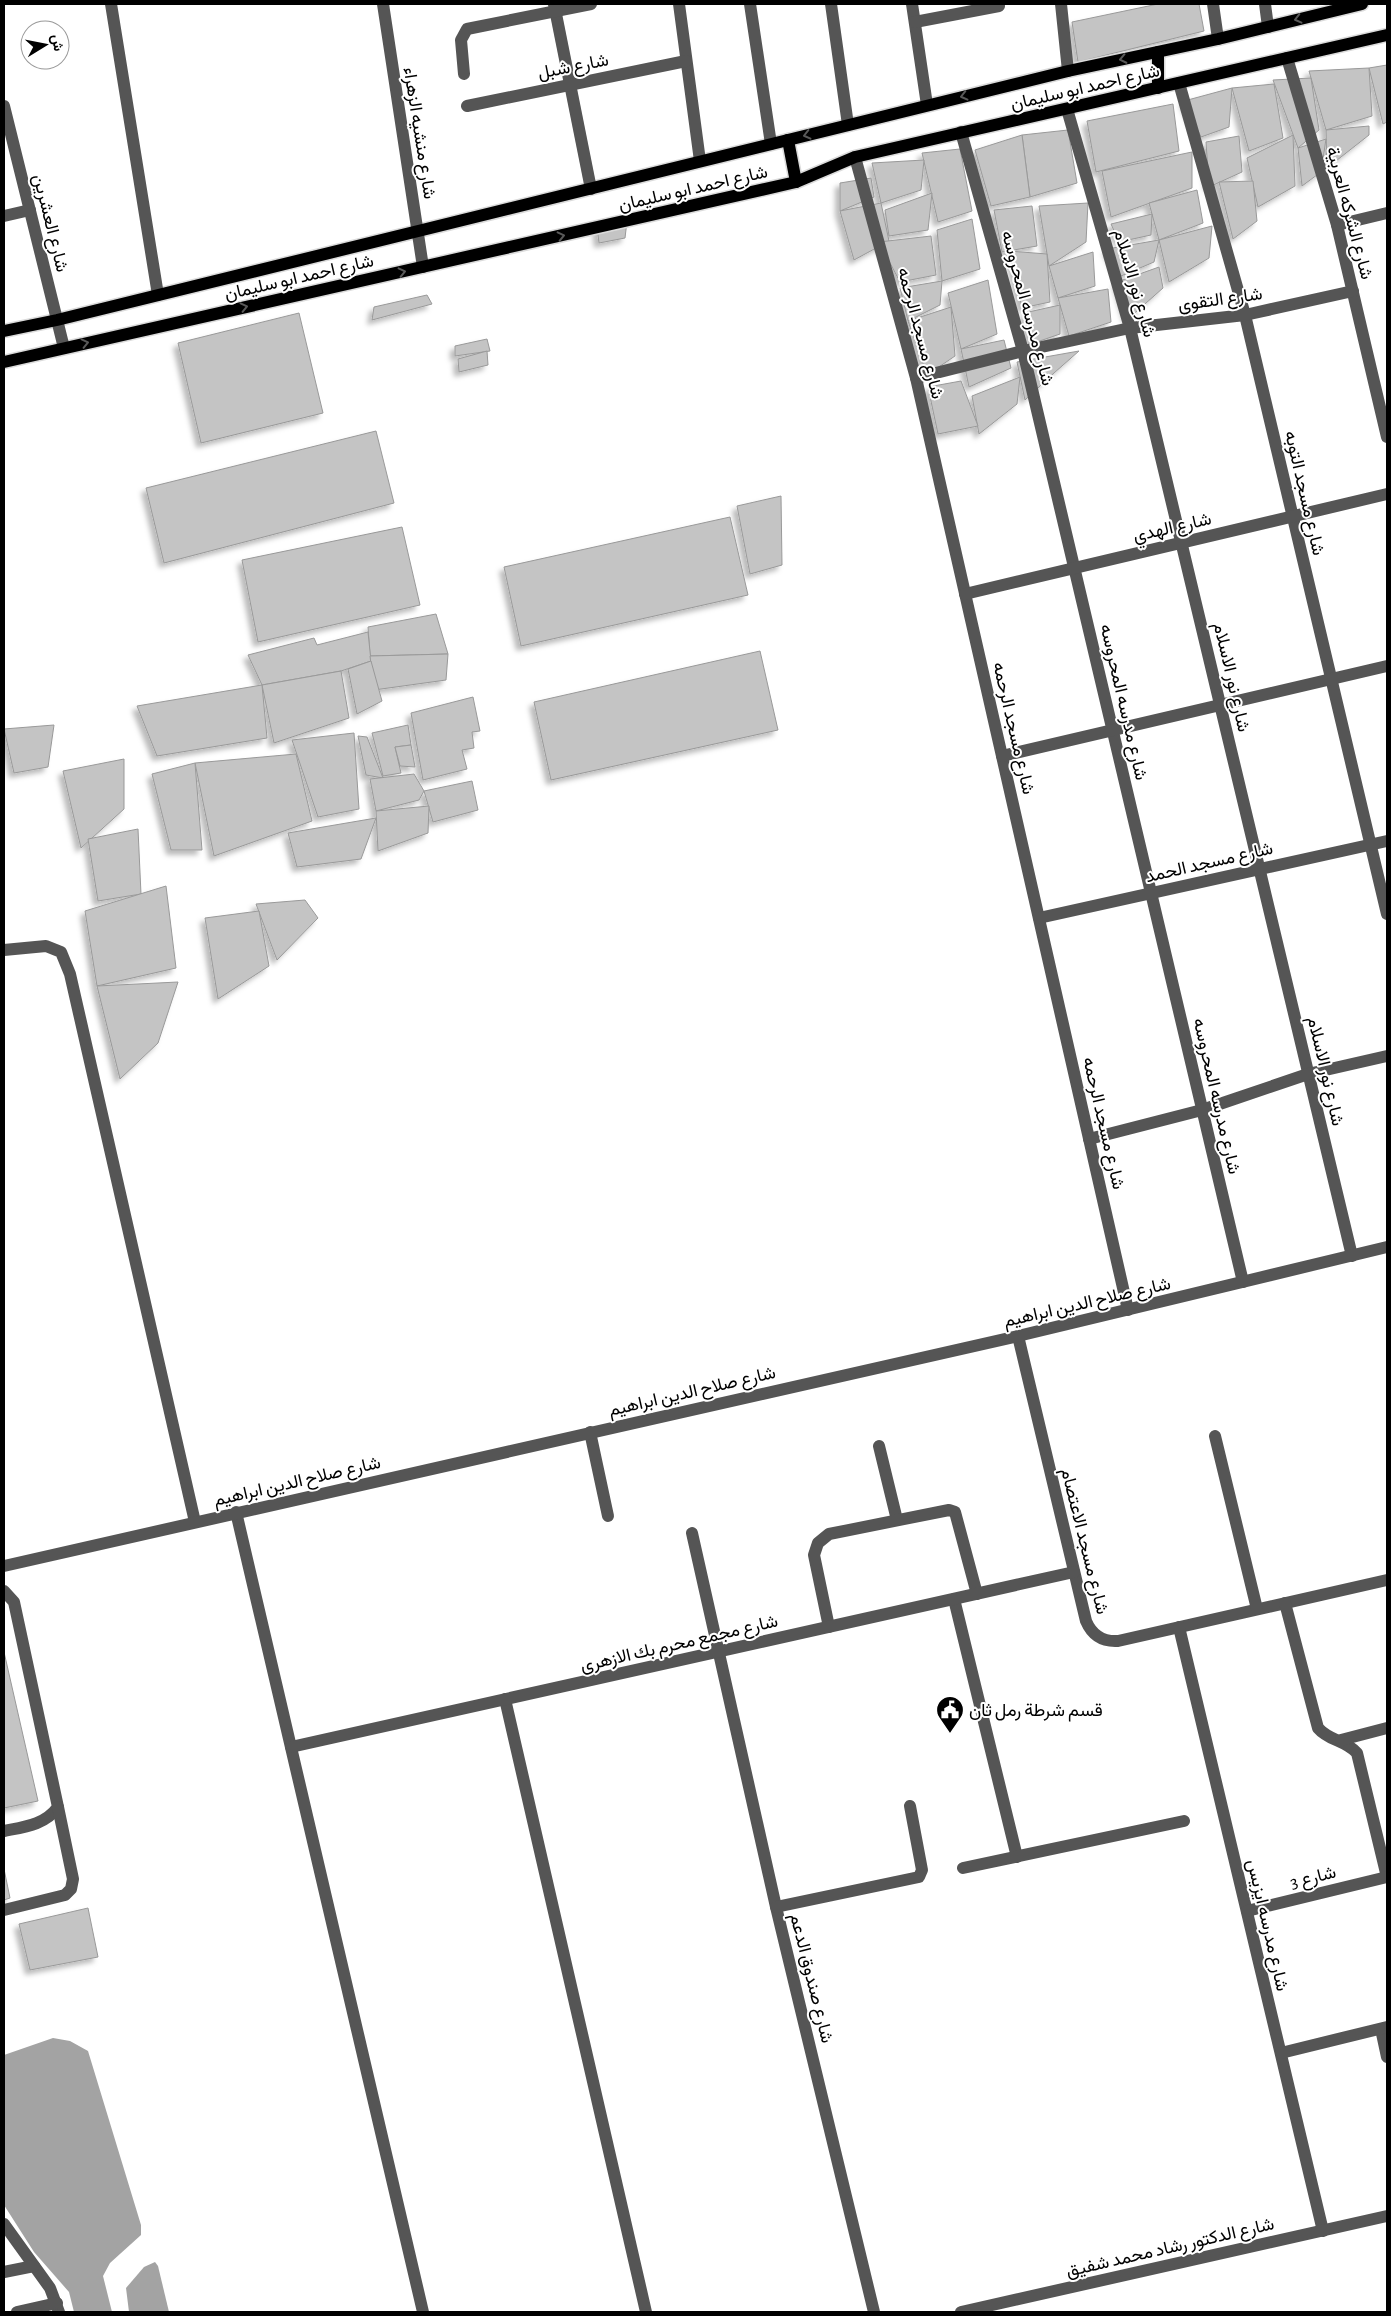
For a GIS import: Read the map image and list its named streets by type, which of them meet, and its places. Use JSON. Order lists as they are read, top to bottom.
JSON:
{
  "streets": {
    "main road": ["شارع احمد ابو سليمان"],
    "street": [
      "شارع شبل",
      "شارع منشيه الزهراء",
      "شارع الشركه العربية",
      "شارع العشرين",
      "شارع نور الاسلام",
      "شارع التقوى",
      "شارع مدرسه المحروسه",
      "شارع مسجد الرحمه",
      "شارع مسجد التوبه",
      "شارع الهدي",
      "شارع مسجد الحمد",
      "شارع صلاح الدين ابراهيم",
      "شارع مسجد الاعتصام",
      "شارع مجمع محرم بك الازهرى",
      "شارع 3",
      "شارع مدرسه ايزيس",
      "شارع صندوق الدعم",
      "شارع الدكتور رشاد محمد شفيق"
    ]
  },
  "crossings": [
    ["شارع احمد ابو سليمان", "شارع منشيه الزهراء"],
    ["شارع احمد ابو سليمان", "شارع الشركه العربية"],
    ["شارع احمد ابو سليمان", "شارع العشرين"],
    ["شارع احمد ابو سليمان", "شارع نور الاسلام"],
    ["شارع احمد ابو سليمان", "شارع مدرسه المحروسه"],
    ["شارع احمد ابو سليمان", "شارع مسجد الرحمه"],
    ["شارع احمد ابو سليمان", "شارع مسجد التوبه"],
    ["شارع الشركه العربية", "شارع التقوى"],
    ["شارع نور الاسلام", "شارع التقوى"],
    ["شارع نور الاسلام", "شارع الهدي"],
    ["شارع نور الاسلام", "شارع مسجد الحمد"],
    ["شارع نور الاسلام", "شارع صلاح الدين ابراهيم"],
    ["شارع التقوى", "شارع مدرسه المحروسه"],
    ["شارع التقوى", "شارع مسجد الرحمه"],
    ["شارع التقوى", "شارع مسجد التوبه"],
    ["شارع مدرسه المحروسه", "شارع الهدي"],
    ["شارع مدرسه المحروسه", "شارع مسجد الحمد"],
    ["شارع مدرسه المحروسه", "شارع صلاح الدين ابراهيم"],
    ["شارع مسجد الرحمه", "شارع الهدي"],
    ["شارع مسجد الرحمه", "شارع مسجد الحمد"],
    ["شارع مسجد الرحمه", "شارع صلاح الدين ابراهيم"],
    ["شارع مسجد التوبه", "شارع الهدي"],
    ["شارع مسجد التوبه", "شارع مسجد الحمد"],
    ["شارع صلاح الدين ابراهيم", "شارع مسجد الاعتصام"],
    ["شارع مسجد الاعتصام", "شارع مجمع محرم بك الازهرى"],
    ["شارع مسجد الاعتصام", "شارع مدرسه ايزيس"],
    ["شارع مجمع محرم بك الازهرى", "شارع صندوق الدعم"],
    ["شارع 3", "شارع مدرسه ايزيس"],
    ["شارع مدرسه ايزيس", "شارع الدكتور رشاد محمد شفيق"]
  ],
  "places": {
    "public building": ["قسم شرطة رمل ثان"]
  },
  "north": "right"
}
